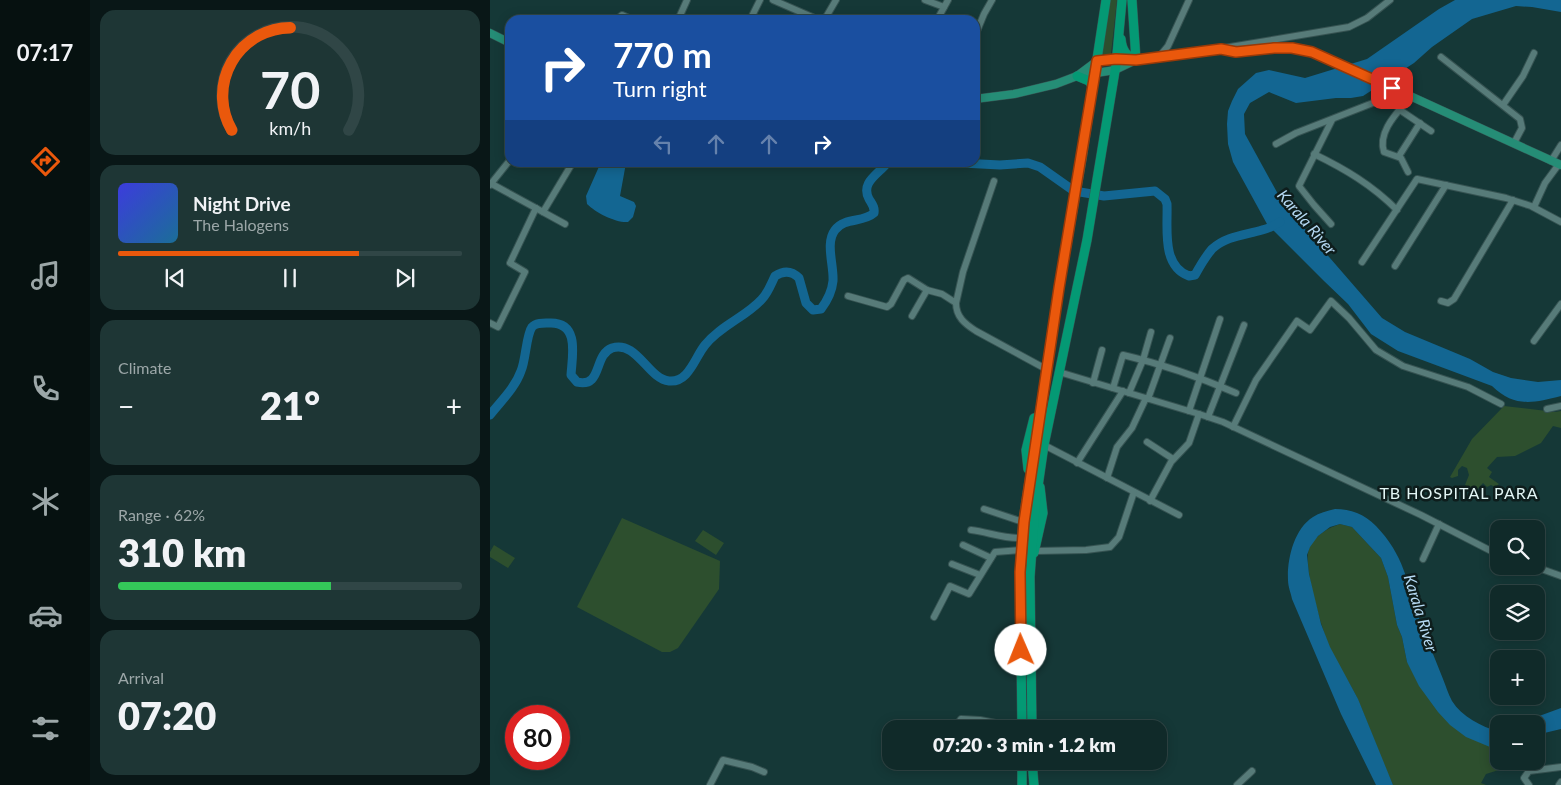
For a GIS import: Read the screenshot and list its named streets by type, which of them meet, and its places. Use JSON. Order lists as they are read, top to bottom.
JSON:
{
  "districts": ["TB HOSPITAL PARA"],
  "water": ["Karala River"],
  "page": {
    "tabs": "07:17",
    "turn": ["770 m", "Turn right"],
    "song": ["Night Drive", "The Halogens"],
    "tile": [
      "Climate",
      ["Range · 62%", "310 km"],
      ["Arrival", "07:20"]
    ],
    "heat": ["−", "21°", "+"],
    "map_buttons": ["+", "−"],
    "limit": "80",
    "trip": "07:20 · 3 min · 1.2 km",
    "gauge": ["70", "km/h"]
  }
}
